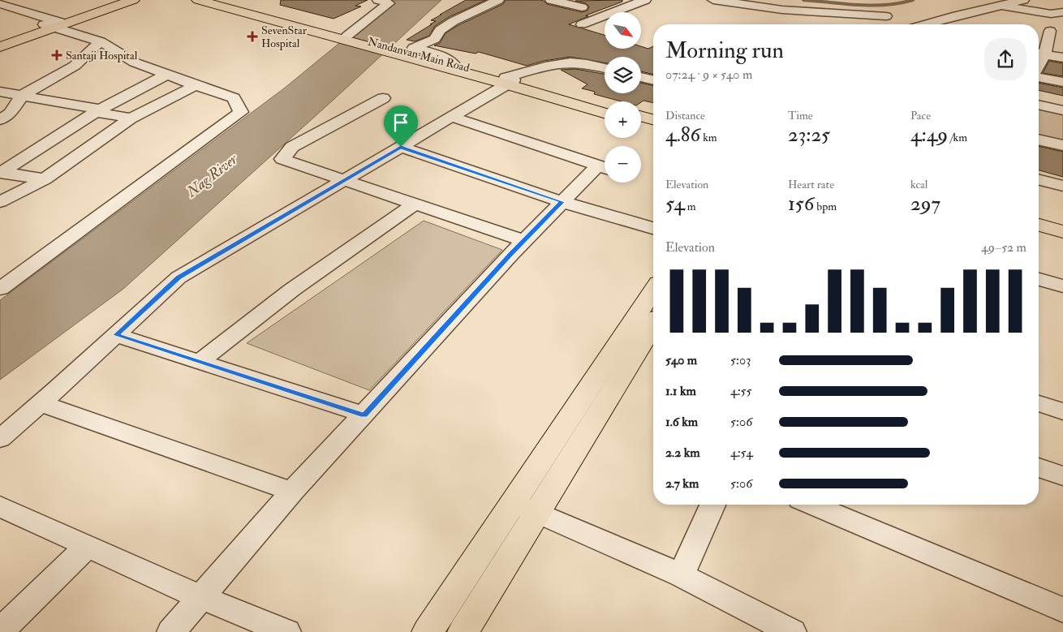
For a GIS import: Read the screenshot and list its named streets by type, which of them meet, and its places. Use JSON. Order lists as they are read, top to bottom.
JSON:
{
  "streets": {
    "main road": ["Nandanvan Main Road"]
  },
  "water": ["Nag River"],
  "places": {
    "health": ["SevenStar Hospital", "Santaji Hospital"]
  },
  "north": "bottom right",
  "page": {
    "map_buttons": ["+", "−"],
    "heading": ["Morning run", "07:24 · 9 × 540 m"],
    "stats": [
      ["Distance", "4.86 km"],
      ["Time", "23:25"],
      ["Pace", "4:49 /km"],
      ["Elevation", "54 m"],
      ["Heart rate", "156 bpm"],
      ["kcal", "297"]
    ],
    "chart": ["Elevation", "49–52 m"],
    "list": [
      {
        "name": "540 m",
        "note": "5:03"
      },
      {
        "name": "1.1 km",
        "note": "4:55"
      },
      {
        "name": "1.6 km",
        "note": "5:06"
      },
      {
        "name": "2.2 km",
        "note": "4:54"
      },
      {
        "name": "2.7 km",
        "note": "5:06"
      }
    ]
  }
}
